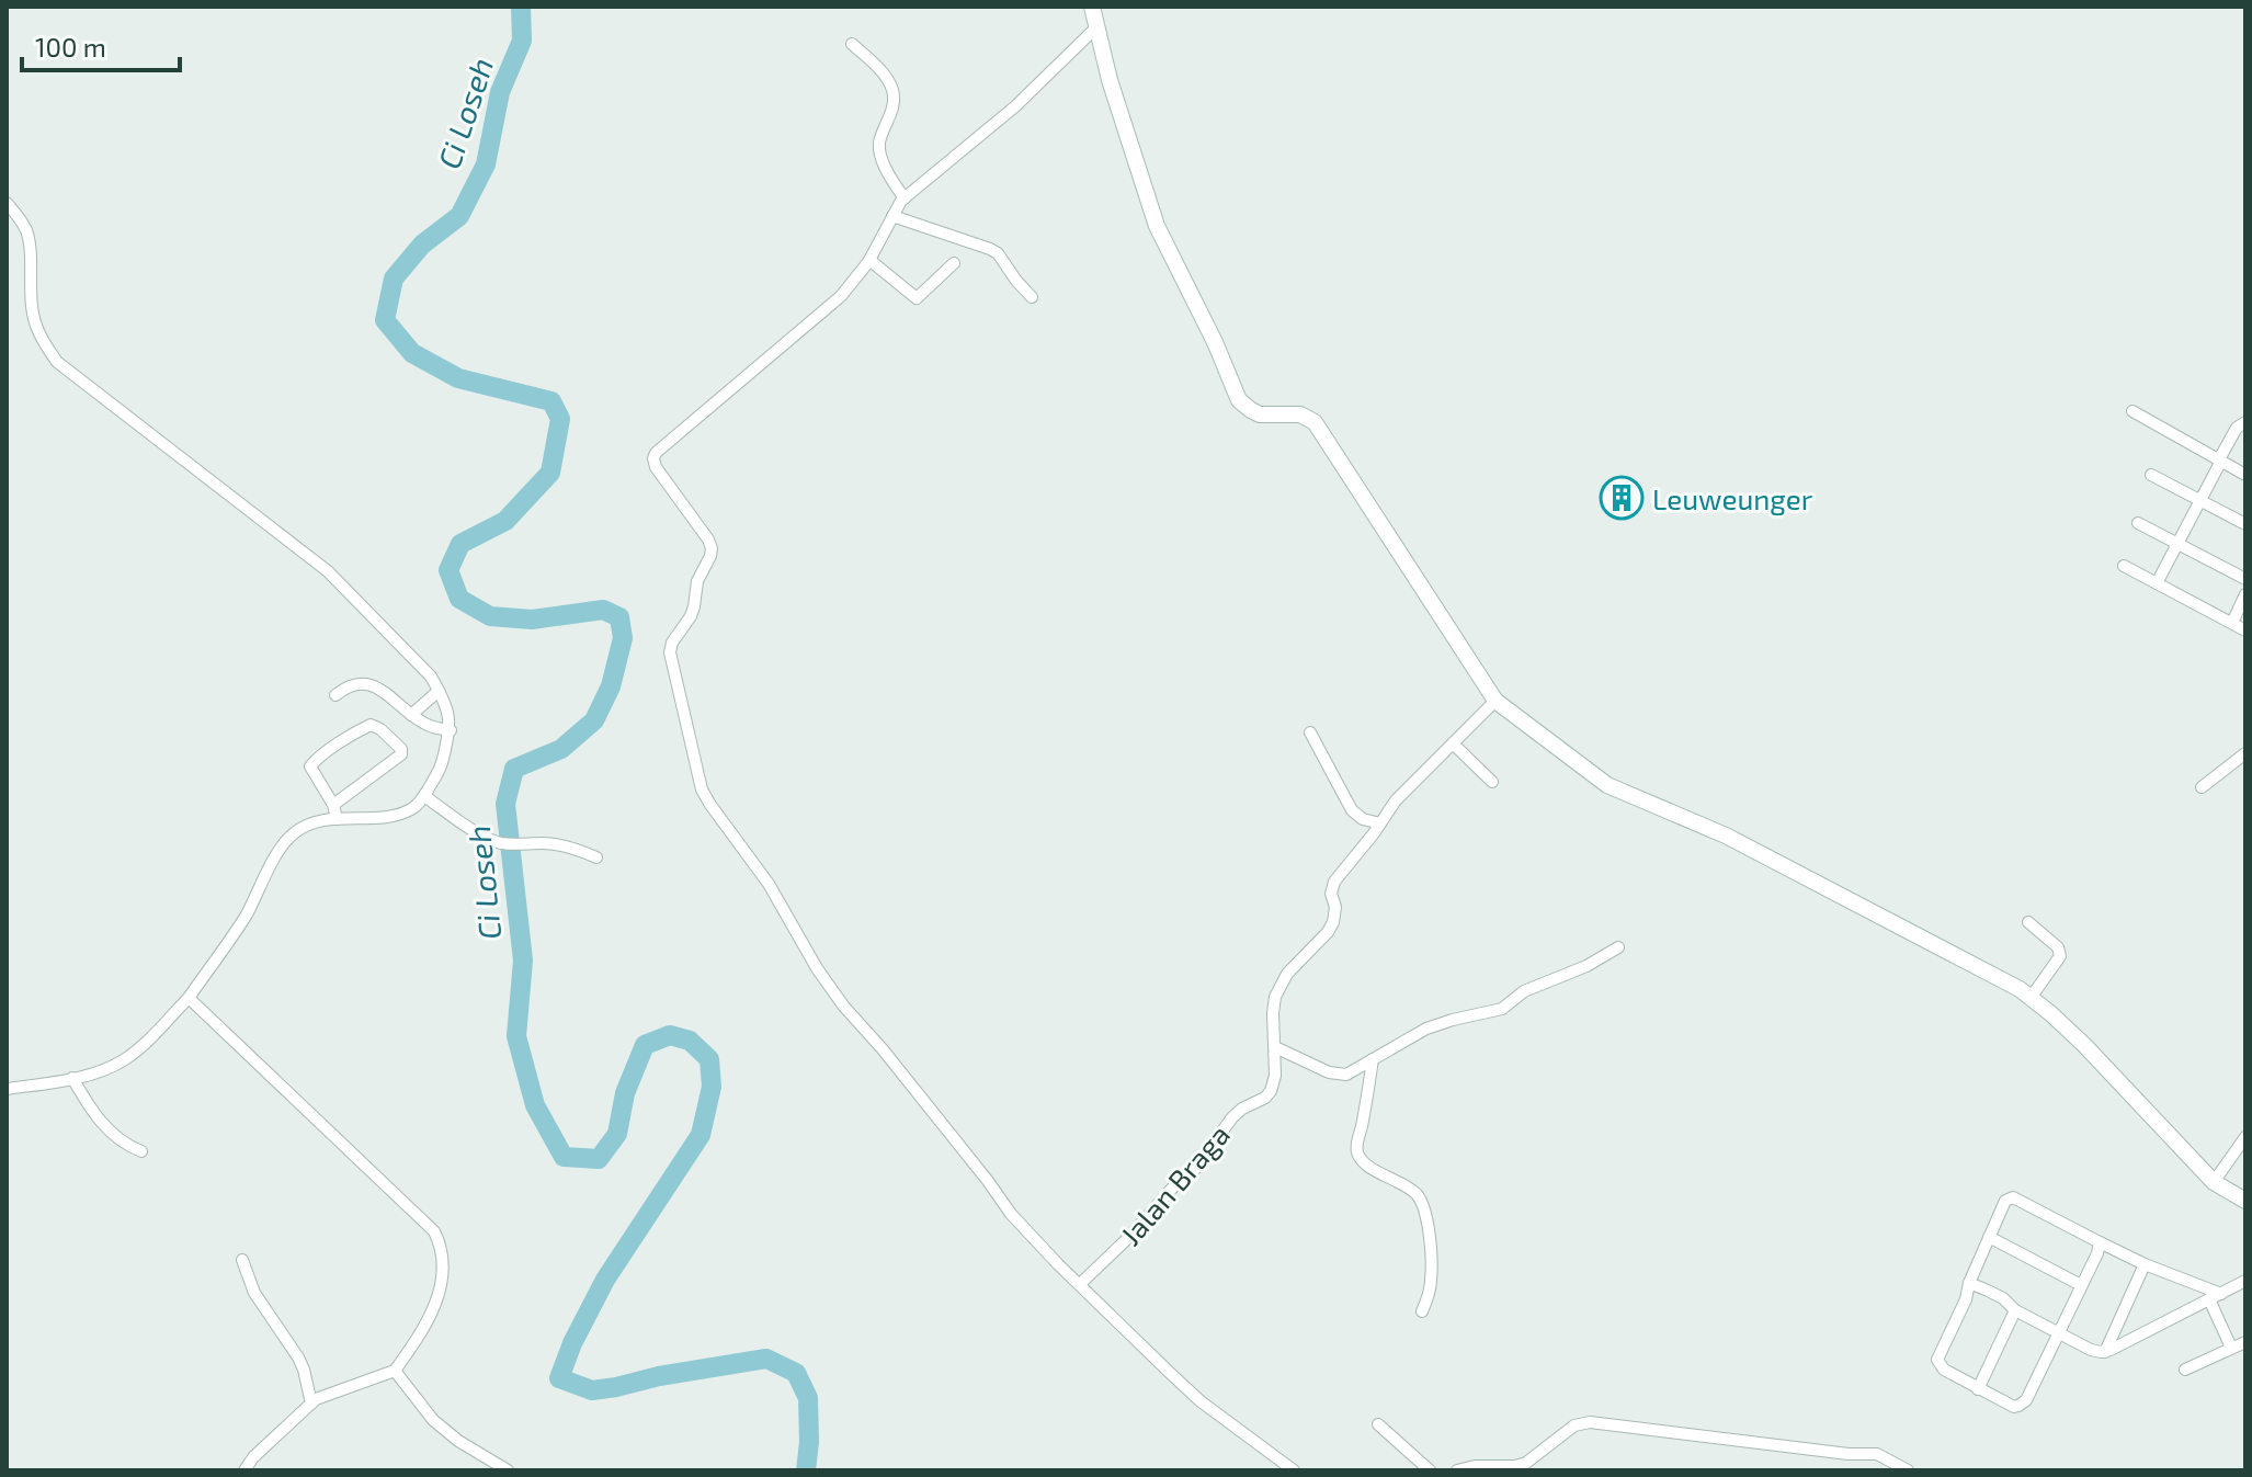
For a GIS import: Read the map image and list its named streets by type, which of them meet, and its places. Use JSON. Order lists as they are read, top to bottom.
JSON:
{
  "streets": {
    "street": ["Jalan Braga"]
  },
  "water": ["Ci Loseh"],
  "places": {
    "building": ["Leuweunger"]
  },
  "scale_bar": "100 m"
}
